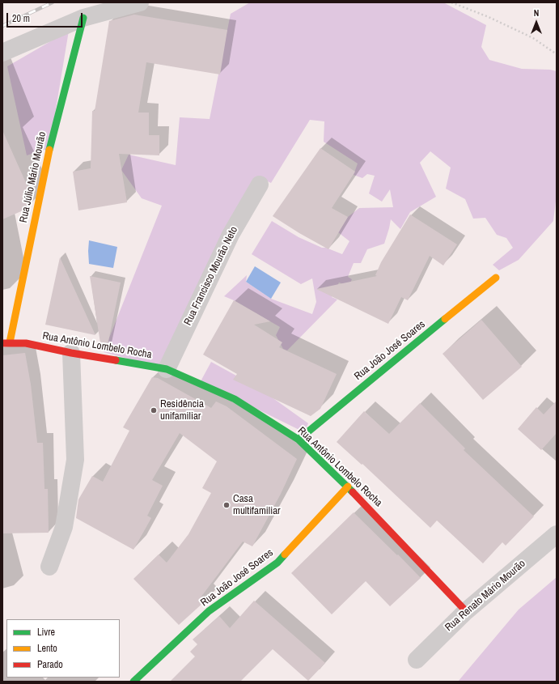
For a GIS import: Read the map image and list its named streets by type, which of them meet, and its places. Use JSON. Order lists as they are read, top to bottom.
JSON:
{
  "streets": {
    "street": [
      "Rua Júlio Mário Mourão",
      "Rua Francisco Mourão Neto",
      "Rua Antônio Lombelo Rocha",
      "Rua João José Soares",
      "Rua Renato Mário Mourão"
    ]
  },
  "crossings": [
    ["Rua Júlio Mário Mourão", "Rua Antônio Lombelo Rocha"],
    ["Rua Francisco Mourão Neto", "Rua Antônio Lombelo Rocha"],
    ["Rua Antônio Lombelo Rocha", "Rua João José Soares"],
    ["Rua Antônio Lombelo Rocha", "Rua Renato Mário Mourão"]
  ],
  "places": ["Residência unifamiliar", "Casa multifamiliar"],
  "legend": ["Livre", "Lento", "Parado"],
  "scale_bar": "20 m",
  "north": "top"
}
